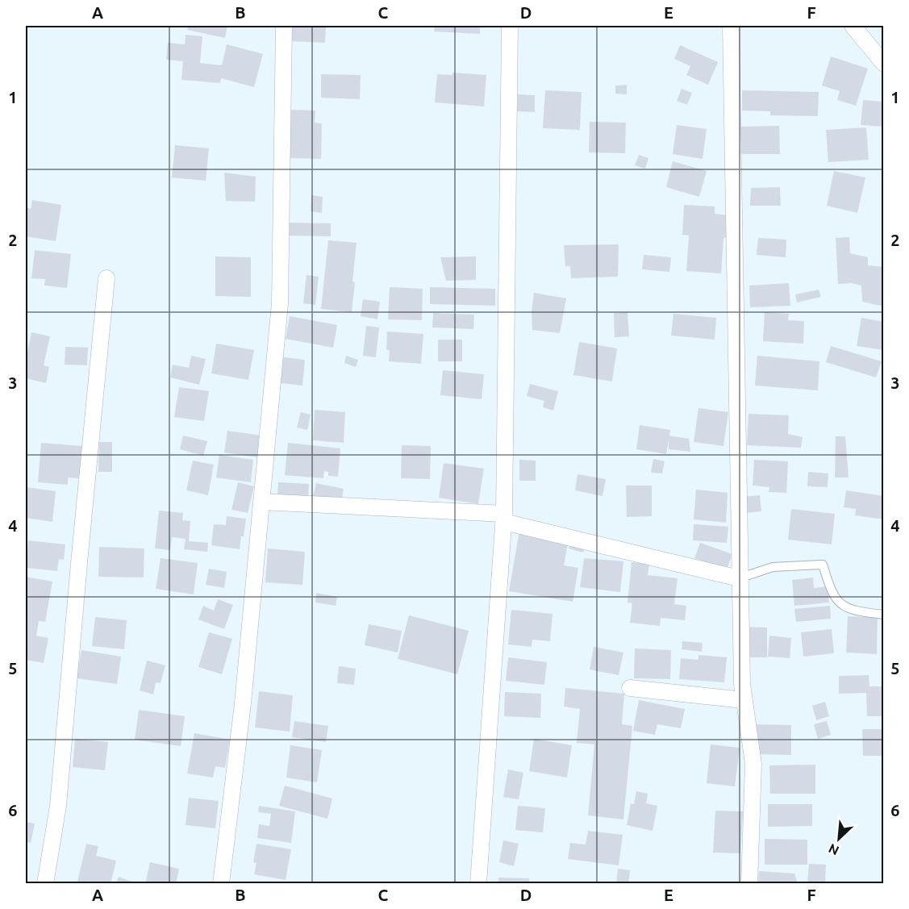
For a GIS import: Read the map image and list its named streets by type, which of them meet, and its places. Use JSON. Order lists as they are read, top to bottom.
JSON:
{
  "north": "bottom left",
  "grid": {
    "columns": [
      "A",
      "B",
      "C",
      "D",
      "E",
      "F"
    ],
    "rows": [
      "1",
      "2",
      "3",
      "4",
      "5",
      "6"
    ]
  }
}
